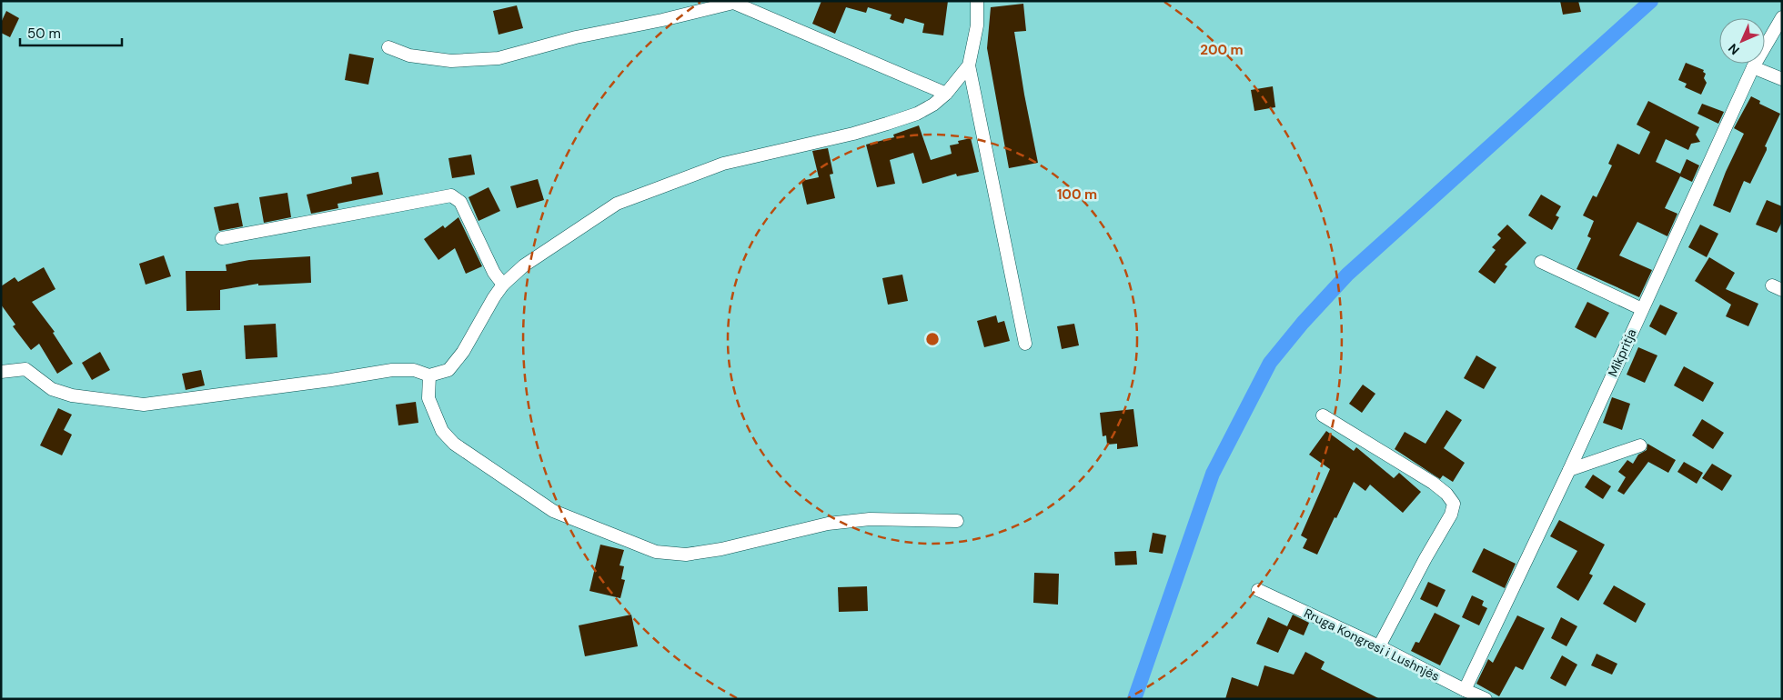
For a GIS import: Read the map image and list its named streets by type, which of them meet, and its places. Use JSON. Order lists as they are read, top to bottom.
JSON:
{
  "streets": {
    "street": ["Mikpritja", "Rruga Kongresi i Lushnjës"]
  },
  "crossings": [
    ["Mikpritja", "Rruga Kongresi i Lushnjës"]
  ],
  "scale_bar": "50 m",
  "north": "bottom left",
  "rings": ["200 m", "100 m"]
}
